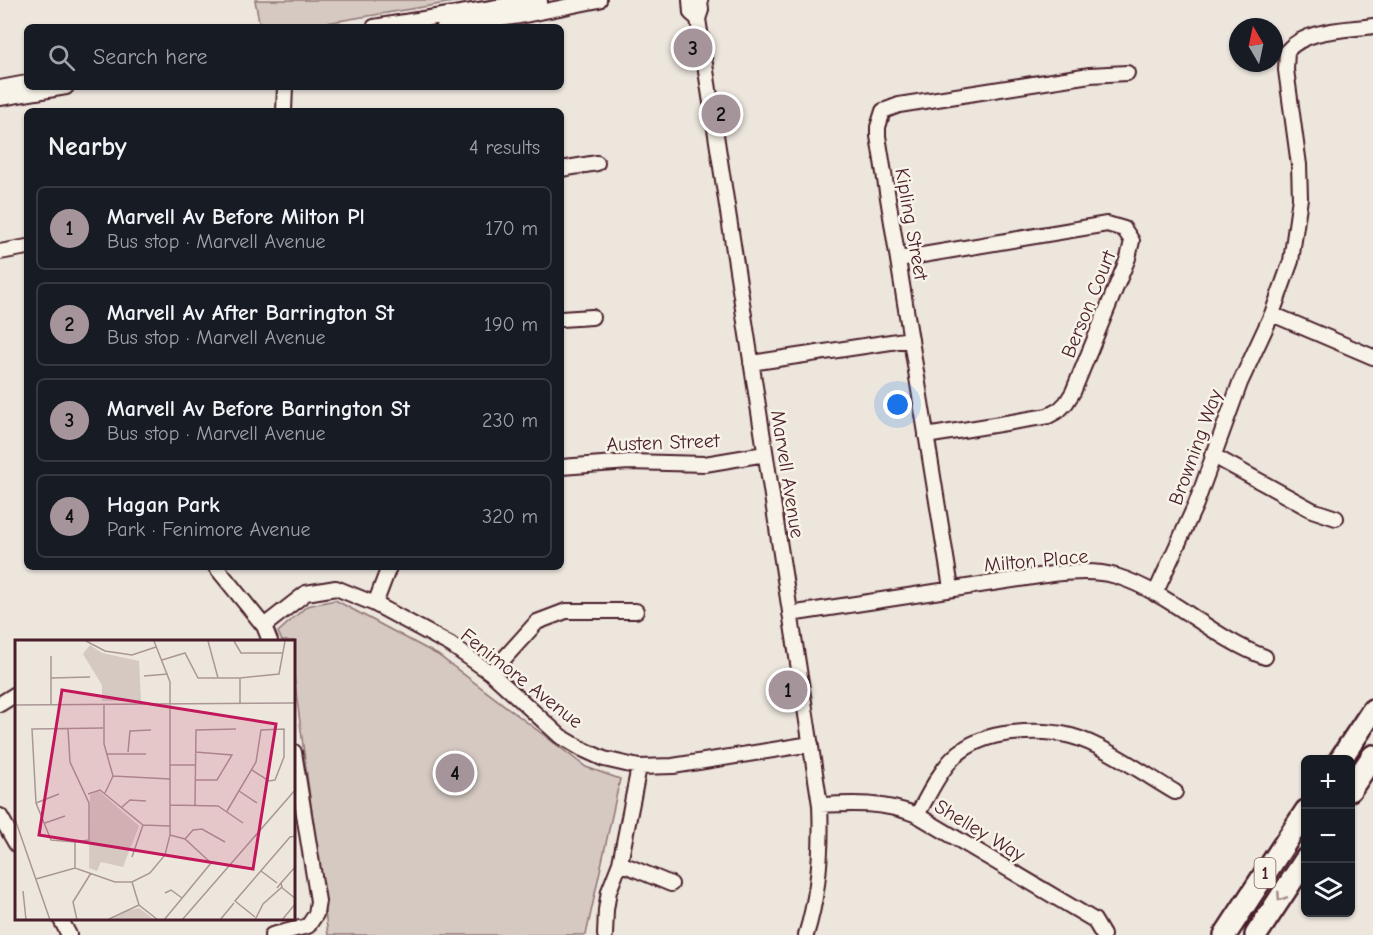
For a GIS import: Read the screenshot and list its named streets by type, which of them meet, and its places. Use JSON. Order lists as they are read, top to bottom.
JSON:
{
  "streets": {
    "highway": ["1"],
    "street": [
      "Kipling Street",
      "Berson Court",
      "Austen Street",
      "Browning Way",
      "Marvell Avenue",
      "Milton Place",
      "Fenimore Avenue",
      "Shelley Way"
    ]
  },
  "crossings": [
    ["Kipling Street", "Berson Court"],
    ["Kipling Street", "Milton Place"],
    ["Austen Street", "Marvell Avenue"],
    ["Browning Way", "Milton Place"],
    ["Marvell Avenue", "Milton Place"],
    ["Marvell Avenue", "Fenimore Avenue"],
    ["Marvell Avenue", "Shelley Way"]
  ],
  "north": "top",
  "page": {
    "search": "Search here",
    "pins": [
      "3",
      "2",
      "1",
      "4"
    ],
    "heading": ["Nearby", "4 results"],
    "list": [
      {
        "mark": "1",
        "name": "Marvell Av Before Milton Pl",
        "note": "Bus stop · Marvell Avenue",
        "value": "170 m"
      },
      {
        "mark": "2",
        "name": "Marvell Av After Barrington St",
        "note": "Bus stop · Marvell Avenue",
        "value": "190 m"
      },
      {
        "mark": "3",
        "name": "Marvell Av Before Barrington St",
        "note": "Bus stop · Marvell Avenue",
        "value": "230 m"
      },
      {
        "mark": "4",
        "name": "Hagan Park",
        "note": "Park · Fenimore Avenue",
        "value": "320 m"
      }
    ],
    "map_buttons": ["+", "−"]
  }
}
